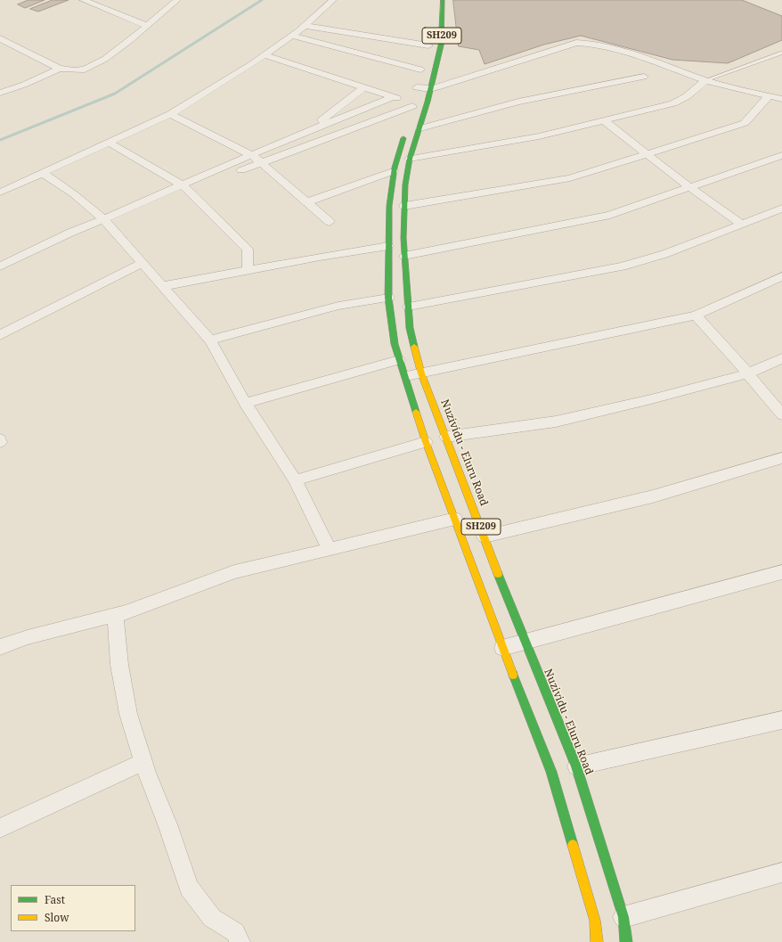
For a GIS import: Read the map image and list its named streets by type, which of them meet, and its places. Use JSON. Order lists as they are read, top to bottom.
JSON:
{
  "streets": {
    "main road": ["SH209", "Nuzividu - Eluru Road"]
  },
  "crossings": [
    ["SH209", "Nuzividu - Eluru Road"]
  ],
  "legend": ["Fast", "Slow"]
}
